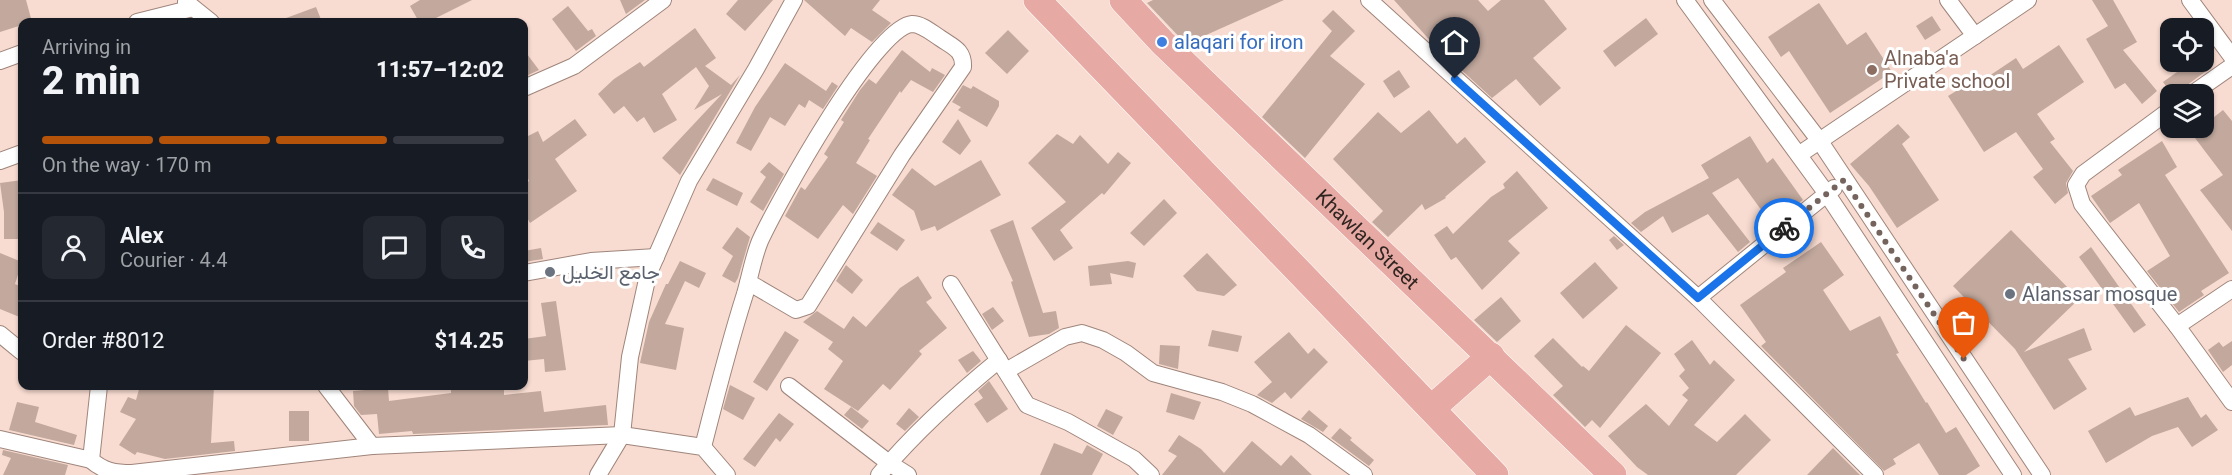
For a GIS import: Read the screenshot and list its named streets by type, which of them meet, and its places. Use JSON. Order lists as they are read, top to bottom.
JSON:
{
  "streets": {
    "main road": ["Khawlan Street"]
  },
  "places": [
    "alaqari for iron",
    "Alnaba'a Private school",
    "جامع الخليل",
    "Alanssar mosque"
  ],
  "page": {
    "heading": ["2 min", "Arriving in", "11:57–12:02"],
    "panel": [
      "Alex",
      "Courier · 4.4",
      "Order #8012",
      "$14.25"
    ],
    "bar": "On the way · 170 m"
  }
}
